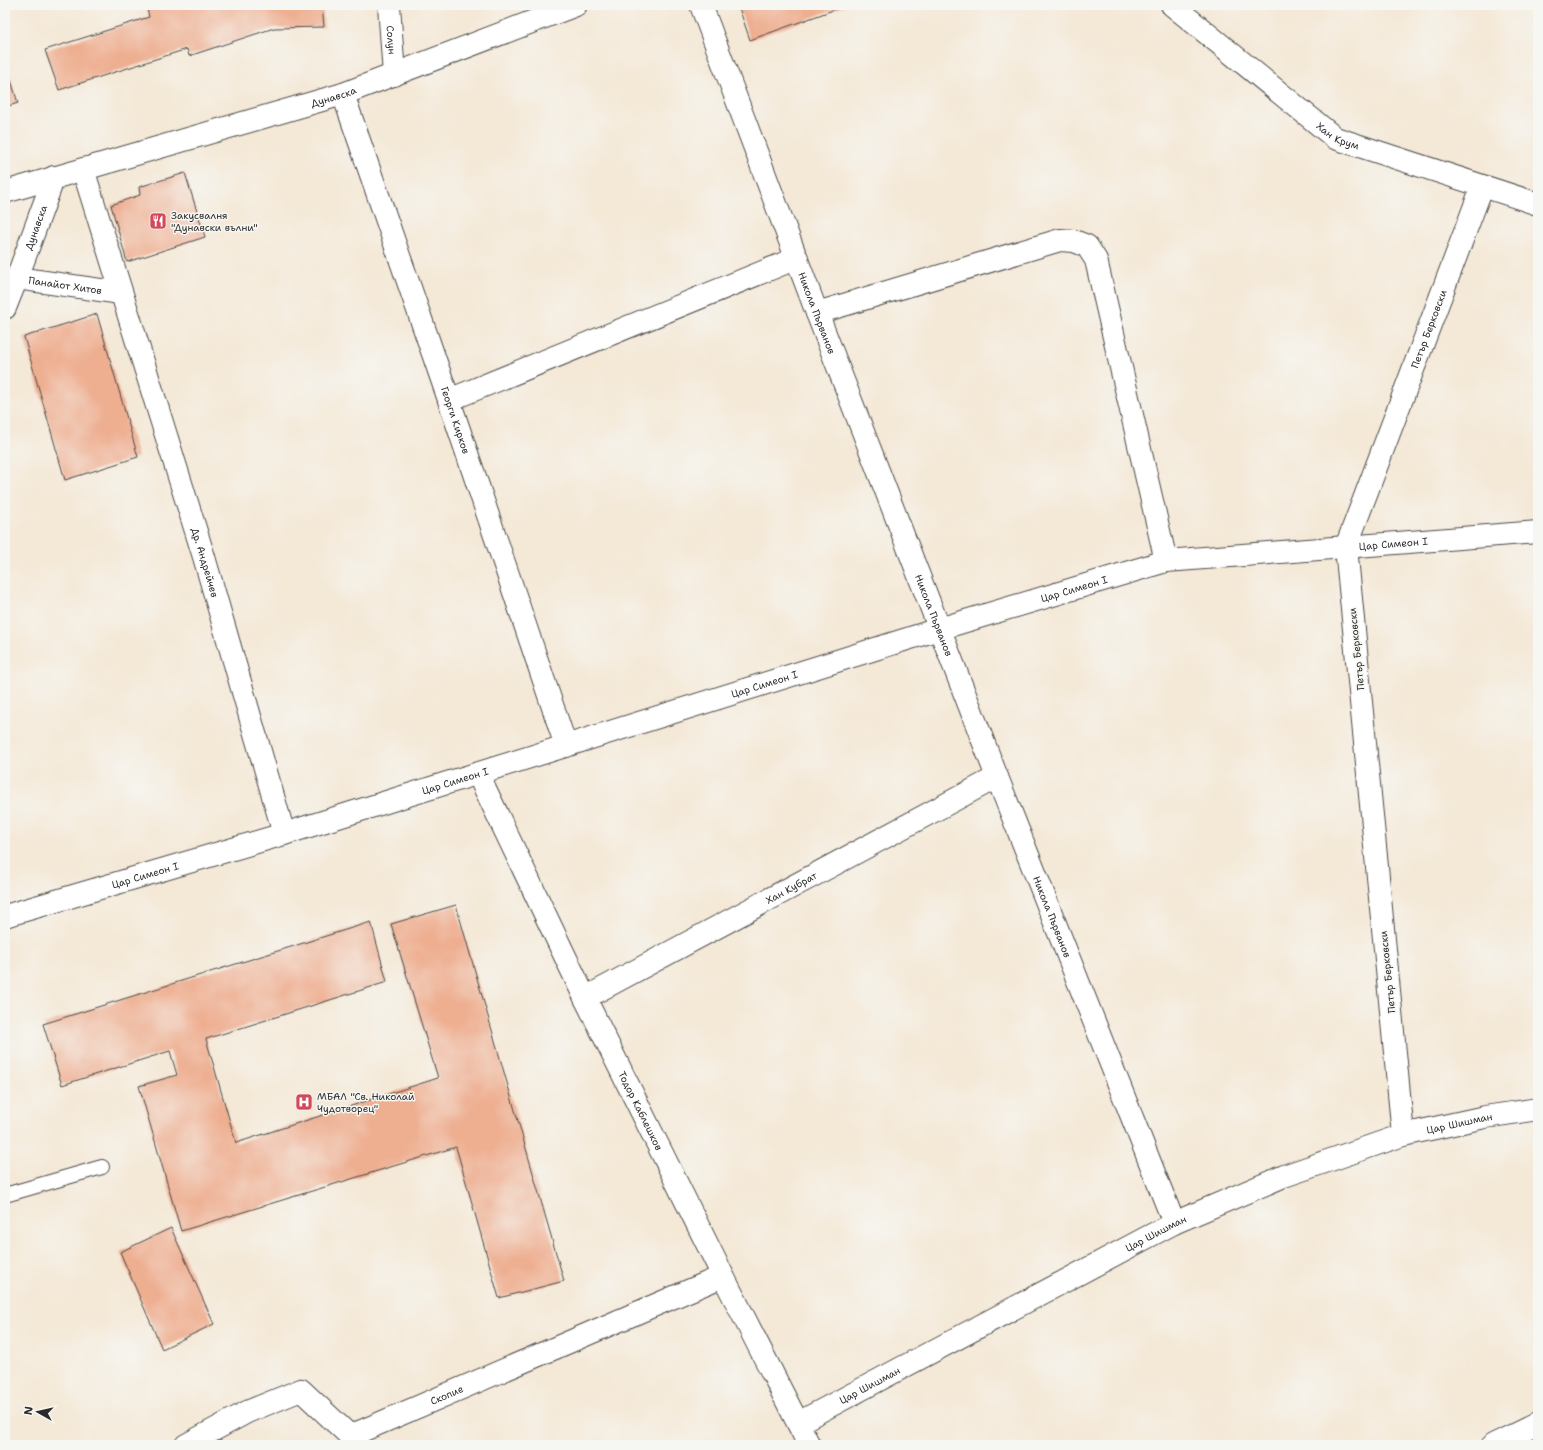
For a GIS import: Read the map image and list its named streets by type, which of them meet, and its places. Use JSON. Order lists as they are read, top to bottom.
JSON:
{
  "streets": {
    "street": [
      "Солун",
      "Дунавска",
      "Хан Крум",
      "Панайот Хитов",
      "Никола Първанов",
      "Петър Берковски",
      "Георги Кирков",
      "Цар Симеон I",
      "Др. Андрейчев",
      "Хан Кубрат",
      "Тодор Каблешков",
      "Цар Шишман",
      "Скопие"
    ]
  },
  "crossings": [
    ["Солун", "Дунавска"],
    ["Дунавска", "Панайот Хитов"],
    ["Дунавска", "Георги Кирков"],
    ["Хан Крум", "Петър Берковски"],
    ["Панайот Хитов", "Др. Андрейчев"],
    ["Никола Първанов", "Цар Симеон I"],
    ["Никола Първанов", "Хан Кубрат"],
    ["Никола Първанов", "Цар Шишман"],
    ["Петър Берковски", "Цар Симеон I"],
    ["Петър Берковски", "Цар Шишман"],
    ["Георги Кирков", "Цар Симеон I"],
    ["Цар Симеон I", "Др. Андрейчев"],
    ["Цар Симеон I", "Тодор Каблешков"],
    ["Хан Кубрат", "Тодор Каблешков"],
    ["Тодор Каблешков", "Цар Шишман"],
    ["Тодор Каблешков", "Скопие"]
  ],
  "places": {
    "restaurant": ["Закусвалня \"Дунавски вълни\""],
    "hospital": ["МБАЛ \"Св. Николай Чудотворец\""]
  },
  "north": "left"
}
